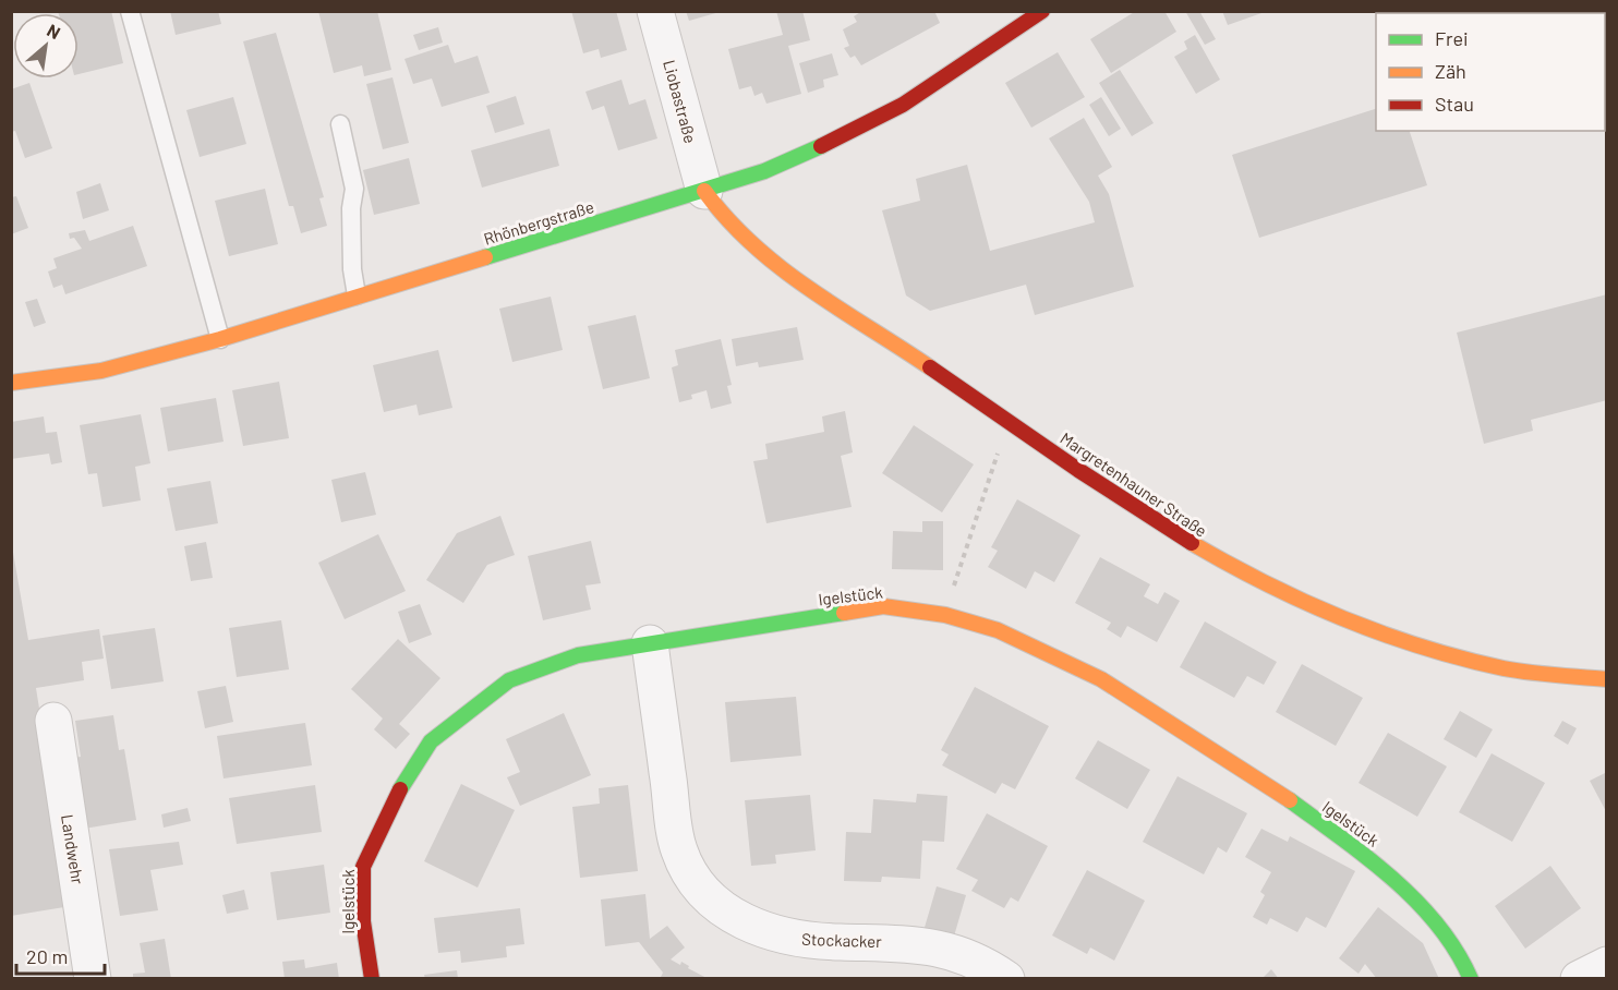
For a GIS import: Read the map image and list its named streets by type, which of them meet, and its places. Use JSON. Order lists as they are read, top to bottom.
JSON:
{
  "streets": {
    "street": [
      "Liobastraße",
      "Rhönbergstraße",
      "Margretenhauner Straße",
      "Igelstück",
      "Landwehr",
      "Stockacker"
    ]
  },
  "crossings": [
    ["Liobastraße", "Rhönbergstraße"],
    ["Liobastraße", "Margretenhauner Straße"],
    ["Rhönbergstraße", "Margretenhauner Straße"],
    ["Igelstück", "Stockacker"]
  ],
  "legend": ["Frei", "Zäh", "Stau"],
  "scale_bar": "20 m",
  "north": "top right"
}
